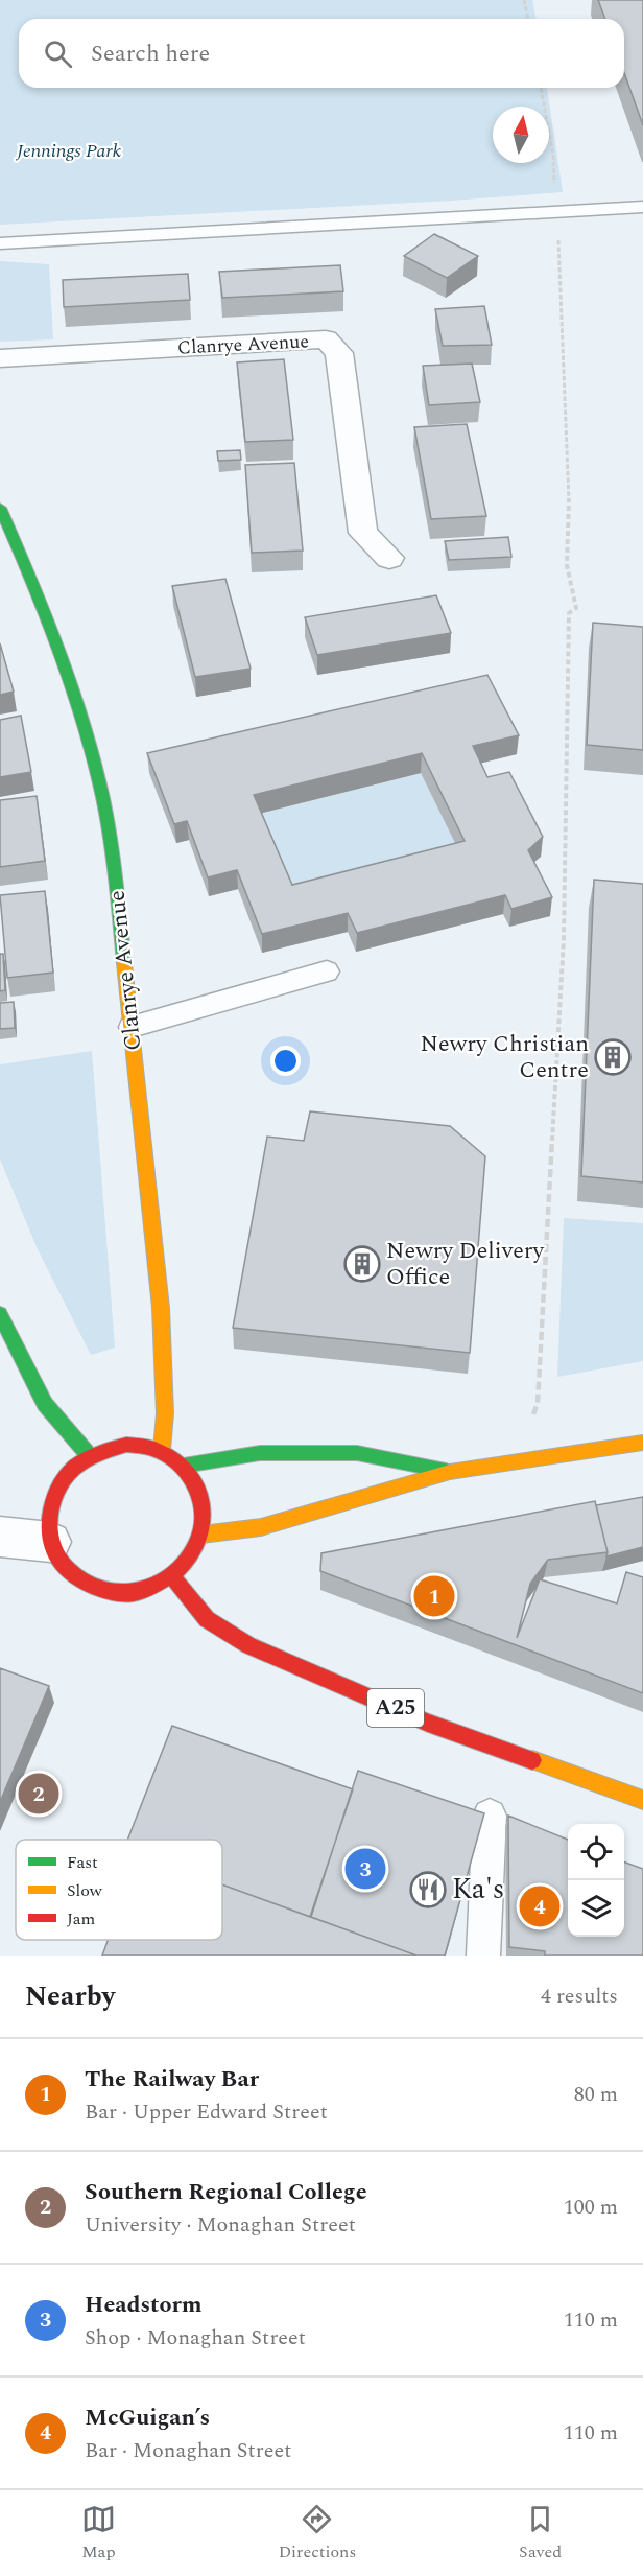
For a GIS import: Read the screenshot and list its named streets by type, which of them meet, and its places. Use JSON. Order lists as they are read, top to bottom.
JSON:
{
  "streets": {
    "main road": ["Clanrye Avenue", "A25"]
  },
  "crossings": [
    ["Clanrye Avenue", "A25"]
  ],
  "parks": ["Jennings Park"],
  "places": {
    "building": ["Newry Christian Centre", "Newry Delivery Office"],
    "restaurant": ["Ka's"]
  },
  "legend": ["Fast", "Slow", "Jam"],
  "north": "top",
  "page": {
    "search": "Search here",
    "pins": [
      "1",
      "2",
      "3",
      "4"
    ],
    "heading": ["Nearby", "4 results"],
    "list": [
      {
        "mark": "1",
        "name": "The Railway Bar",
        "note": "Bar · Upper Edward Street",
        "value": "80 m"
      },
      {
        "mark": "2",
        "name": "Southern Regional College",
        "note": "University · Monaghan Street",
        "value": "100 m"
      },
      {
        "mark": "3",
        "name": "Headstorm",
        "note": "Shop · Monaghan Street",
        "value": "110 m"
      },
      {
        "mark": "4",
        "name": "McGuigan’s",
        "note": "Bar · Monaghan Street",
        "value": "110 m"
      }
    ],
    "nav": ["Map", "Directions", "Saved"]
  }
}
